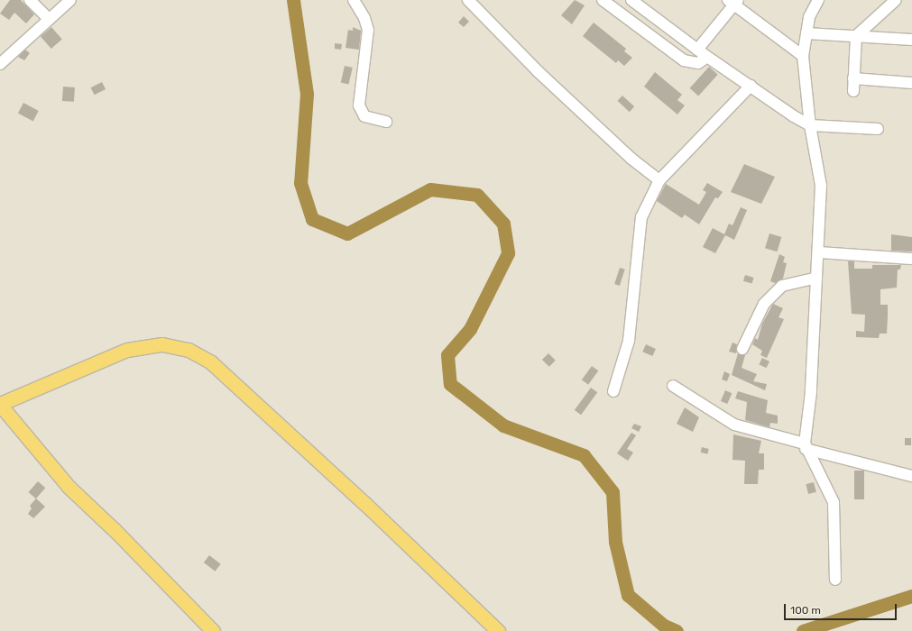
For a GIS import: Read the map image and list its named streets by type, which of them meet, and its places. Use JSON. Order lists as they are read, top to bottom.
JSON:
{
  "scale_bar": "100 m"
}
